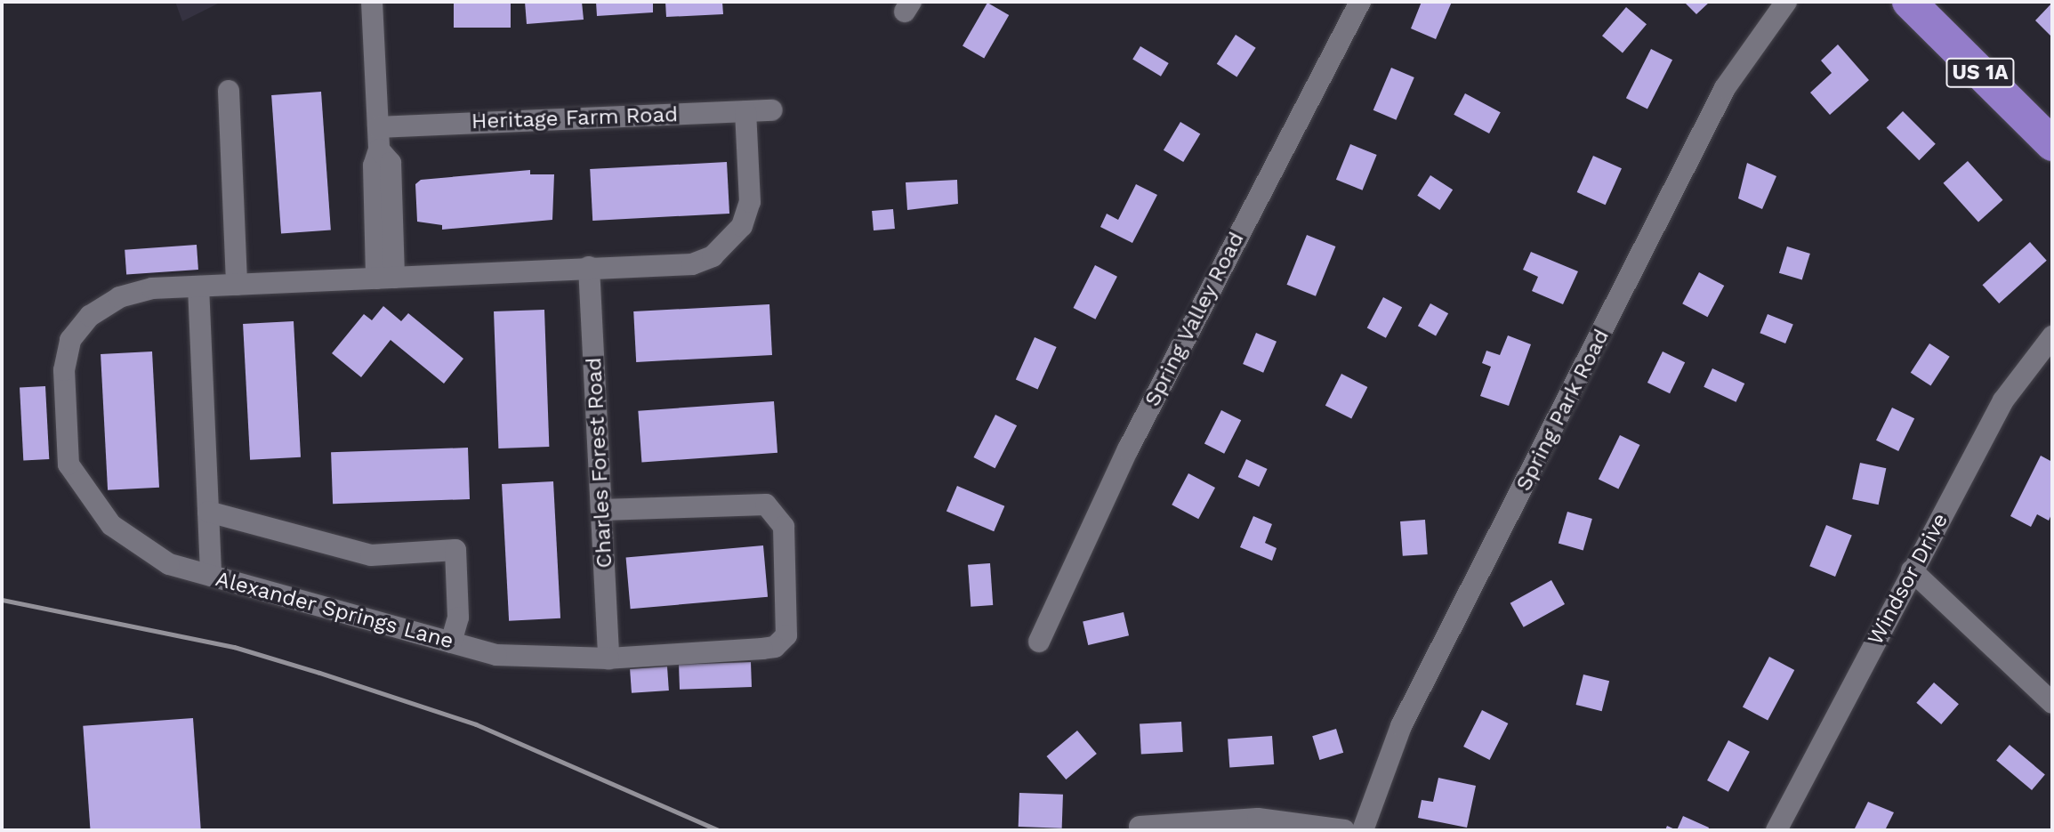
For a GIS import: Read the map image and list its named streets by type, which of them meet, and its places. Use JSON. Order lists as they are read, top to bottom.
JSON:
{
  "streets": {
    "main road": ["US 1A"],
    "street": [
      "Heritage Farm Road",
      "Spring Valley Road",
      "Spring Park Road",
      "Charles Forest Road",
      "Windsor Drive",
      "Alexander Springs Lane"
    ]
  },
  "crossings": [
    ["Heritage Farm Road", "Alexander Springs Lane"],
    ["Charles Forest Road", "Alexander Springs Lane"]
  ]
}
